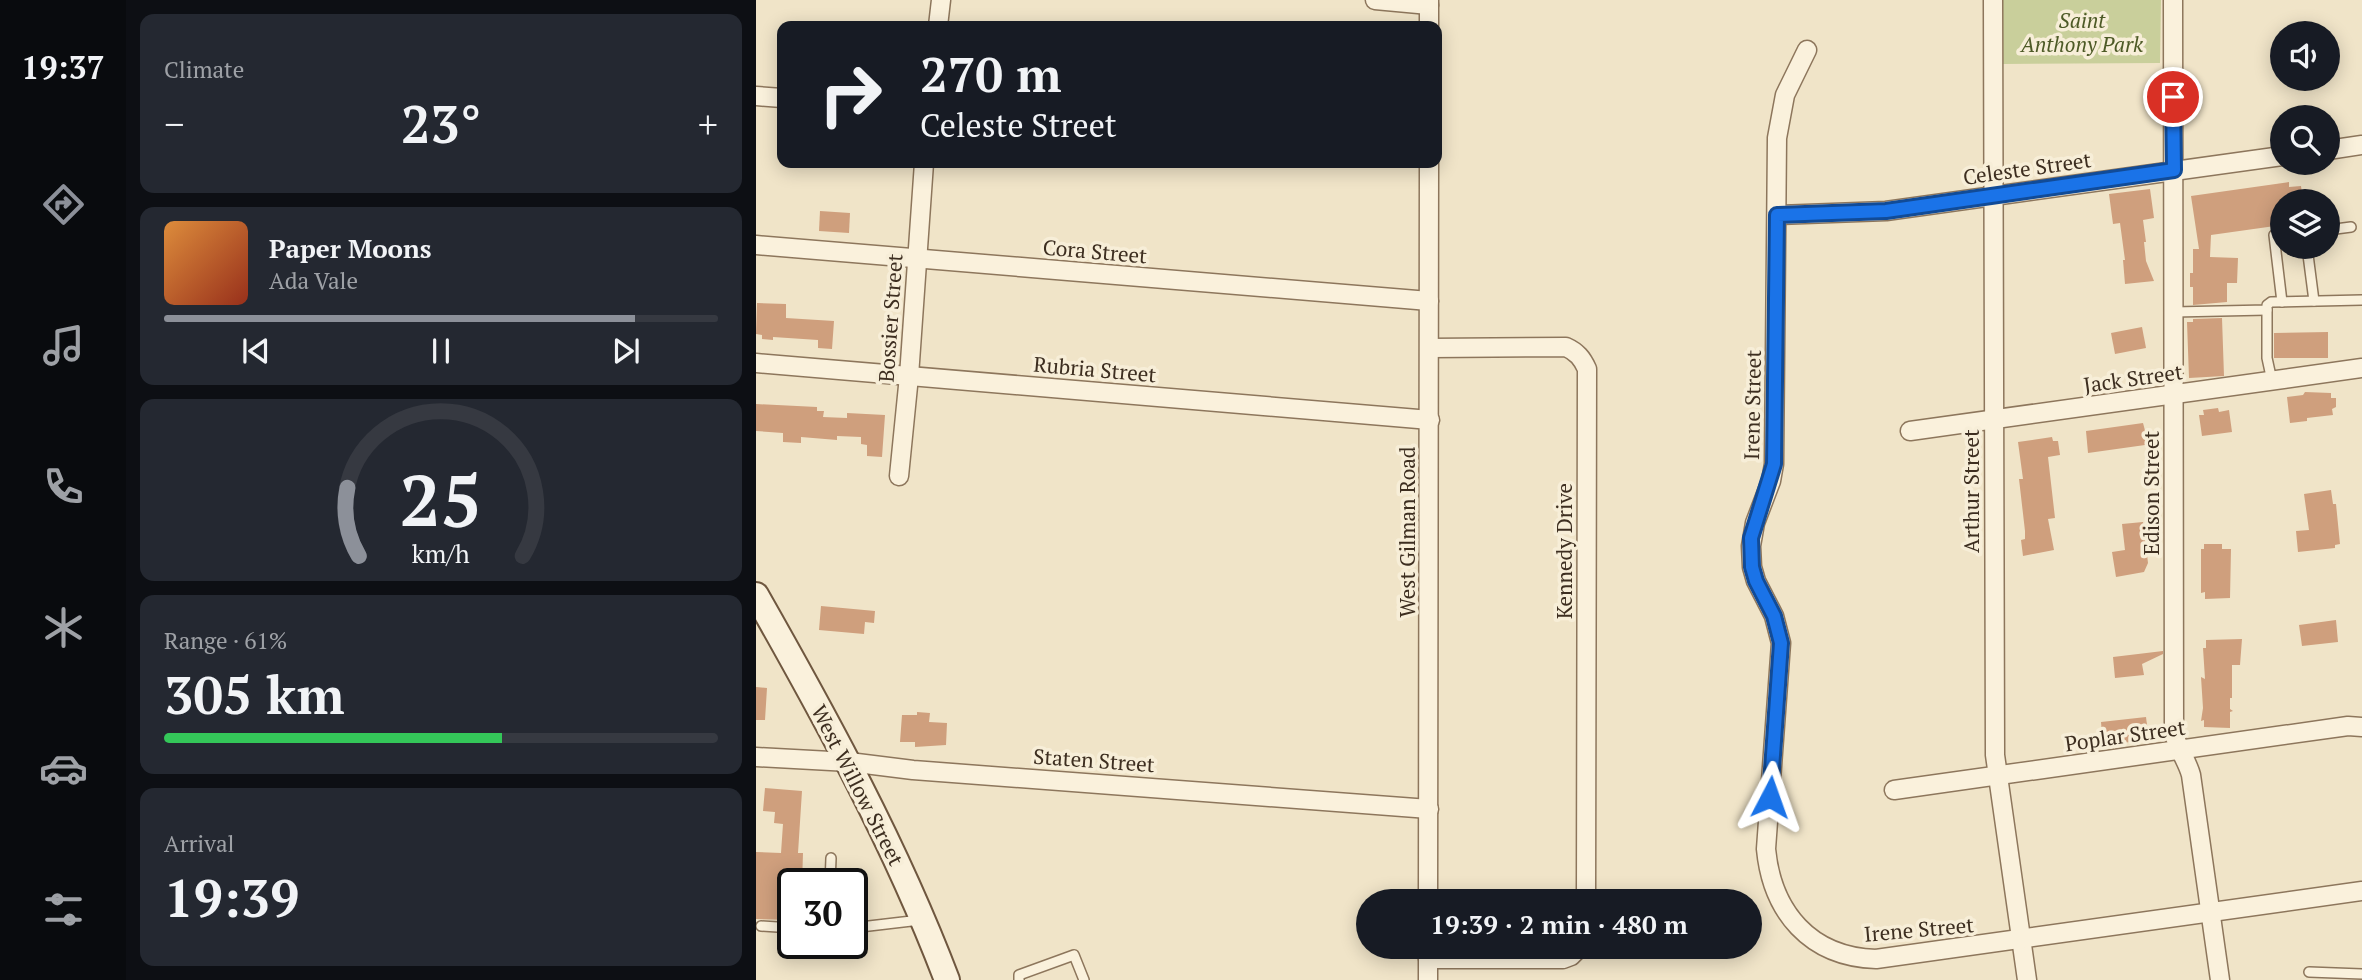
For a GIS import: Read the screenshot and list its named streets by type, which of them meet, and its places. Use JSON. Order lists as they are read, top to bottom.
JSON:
{
  "streets": {
    "main road": ["West Willow Street"],
    "street": [
      "Celeste Street",
      "Cora Street",
      "Bossier Street",
      "Rubria Street",
      "Jack Street",
      "Irene Street",
      "Arthur Street",
      "Edison Street",
      "West Gilman Road",
      "Kennedy Drive",
      "Poplar Street",
      "Staten Street"
    ]
  },
  "crossings": [
    ["Celeste Street", "Irene Street"],
    ["Celeste Street", "Arthur Street"],
    ["Celeste Street", "Edison Street"],
    ["Cora Street", "Bossier Street"],
    ["Cora Street", "West Gilman Road"],
    ["Bossier Street", "Rubria Street"],
    ["Rubria Street", "West Gilman Road"],
    ["Jack Street", "Arthur Street"],
    ["Jack Street", "Edison Street"],
    ["Irene Street", "Arthur Street"],
    ["Irene Street", "Edison Street"],
    ["Arthur Street", "Poplar Street"],
    ["Edison Street", "Poplar Street"],
    ["West Gilman Road", "Kennedy Drive"],
    ["West Gilman Road", "Staten Street"],
    ["Staten Street", "West Willow Street"]
  ],
  "parks": ["Saint Anthony Park"],
  "page": {
    "tabs": "19:37",
    "tile": [
      "Climate",
      ["Range · 61%", "305 km"],
      ["Arrival", "19:39"]
    ],
    "turn": ["270 m", "Celeste Street"],
    "heat": ["−", "23°", "+"],
    "song": ["Paper Moons", "Ada Vale"],
    "limit": "30",
    "trip": "19:39 · 2 min · 480 m",
    "gauge": ["25", "km/h"]
  }
}
